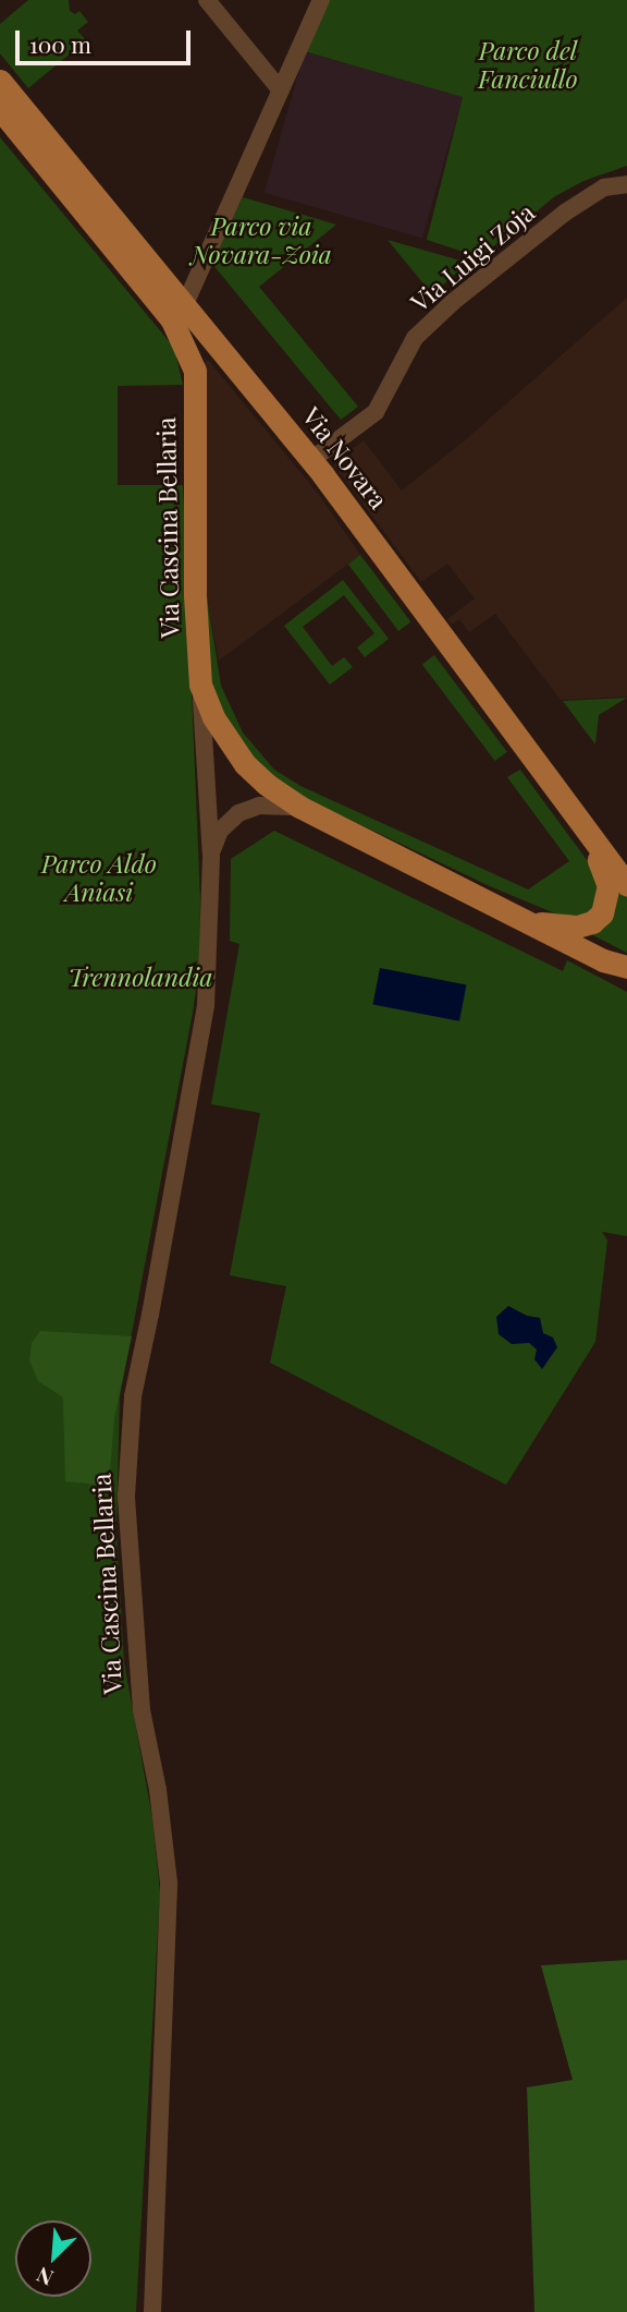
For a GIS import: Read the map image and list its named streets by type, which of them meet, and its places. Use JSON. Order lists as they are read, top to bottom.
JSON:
{
  "streets": {
    "main road": ["Via Novara", "Via Cascina Bellaria"],
    "street": ["Via Luigi Zoja"]
  },
  "crossings": [
    ["Via Luigi Zoja", "Via Novara"]
  ],
  "parks": [
    "Parco del Fanciullo",
    "Parco via Novara-Zoia",
    "Parco Aldo Aniasi",
    "Trennolandia"
  ],
  "scale_bar": "100 m",
  "north": "bottom left"
}
